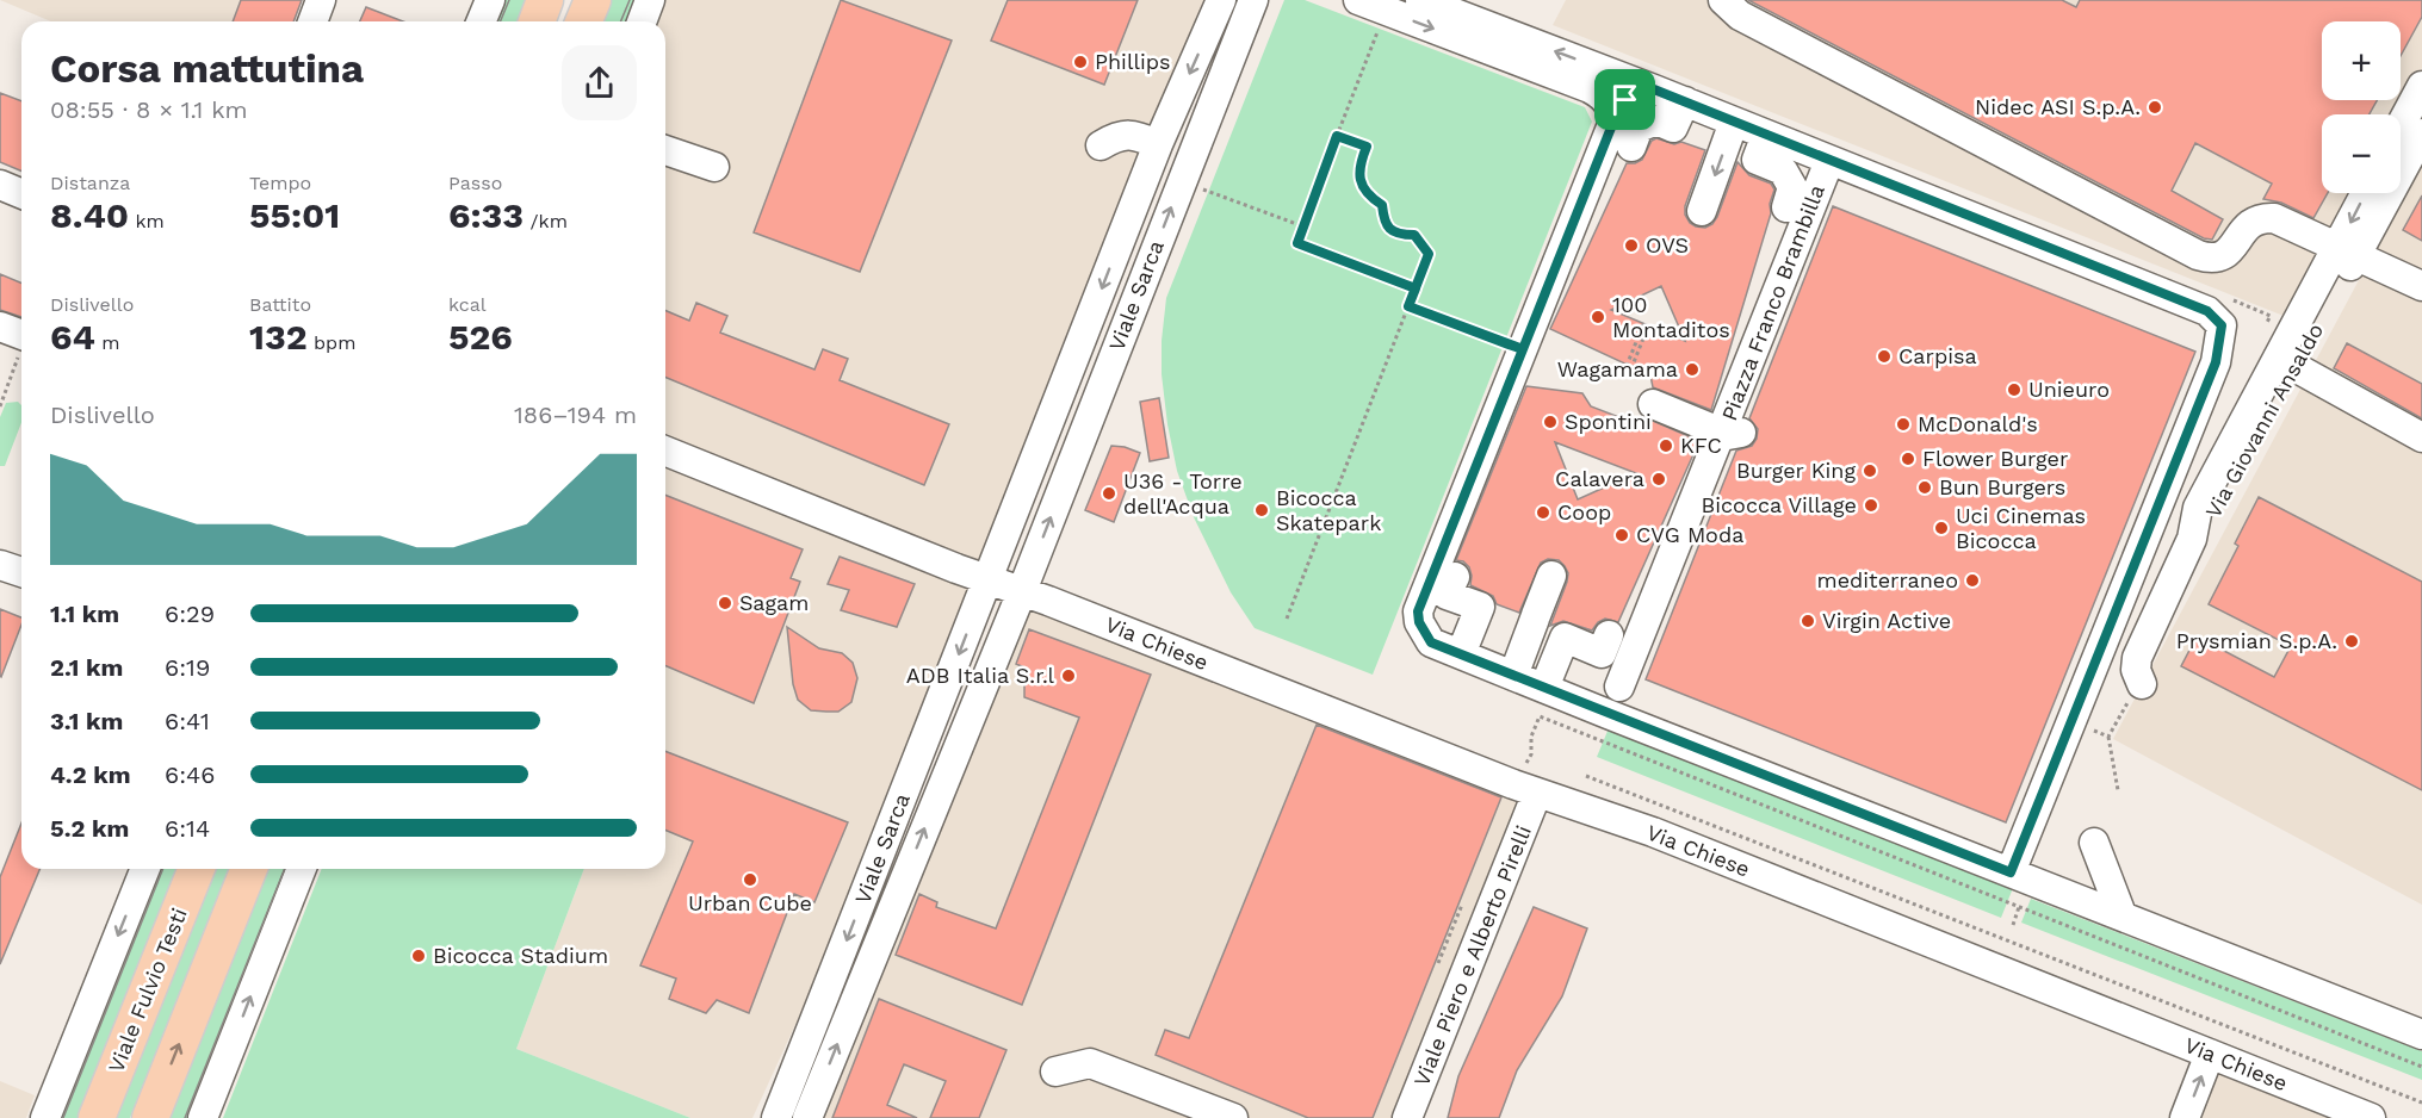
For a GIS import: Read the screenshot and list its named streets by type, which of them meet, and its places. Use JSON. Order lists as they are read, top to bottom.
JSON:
{
  "streets": {
    "main road": ["Viale Fulvio Testi"],
    "street": [
      "Viale Sarca",
      "Piazza Franco Brambilla",
      "Via Giovanni Ansaldo",
      "Via Chiese",
      "Viale Piero e Alberto Pirelli"
    ]
  },
  "crossings": [
    ["Viale Sarca", "Via Chiese"],
    ["Via Chiese", "Viale Piero e Alberto Pirelli"]
  ],
  "places": [
    "Phillips",
    "Nidec ASI S.p.A.",
    "OVS",
    "100 Montaditos",
    "Carpisa",
    "Wagamama",
    "Unieuro",
    "Spontini",
    "McDonald's",
    "KFC",
    "Flower Burger",
    "Burger King",
    "Calavera",
    "Bun Burgers",
    "U36 - Torre dell'Acqua",
    "Bicocca Village",
    "Bicocca Skatepark",
    "Coop",
    "Uci Cinemas Bicocca",
    "CVG Moda",
    "mediterraneo",
    "Sagam",
    "Virgin Active",
    "Prysmian S.p.A.",
    "ADB Italia S.r.l",
    "Urban Cube",
    "Bicocca Stadium"
  ],
  "page": {
    "map_buttons": ["+", "−"],
    "heading": ["Corsa mattutina", "08:55 · 8 × 1.1 km"],
    "stats": [
      ["Distanza", "8.40 km"],
      ["Tempo", "55:01"],
      ["Passo", "6:33 /km"],
      ["Dislivello", "64 m"],
      ["Battito", "132 bpm"],
      ["kcal", "526"]
    ],
    "chart": ["Dislivello", "186–194 m"],
    "list": [
      {
        "name": "1.1 km",
        "note": "6:29"
      },
      {
        "name": "2.1 km",
        "note": "6:19"
      },
      {
        "name": "3.1 km",
        "note": "6:41"
      },
      {
        "name": "4.2 km",
        "note": "6:46"
      },
      {
        "name": "5.2 km",
        "note": "6:14"
      }
    ]
  }
}
